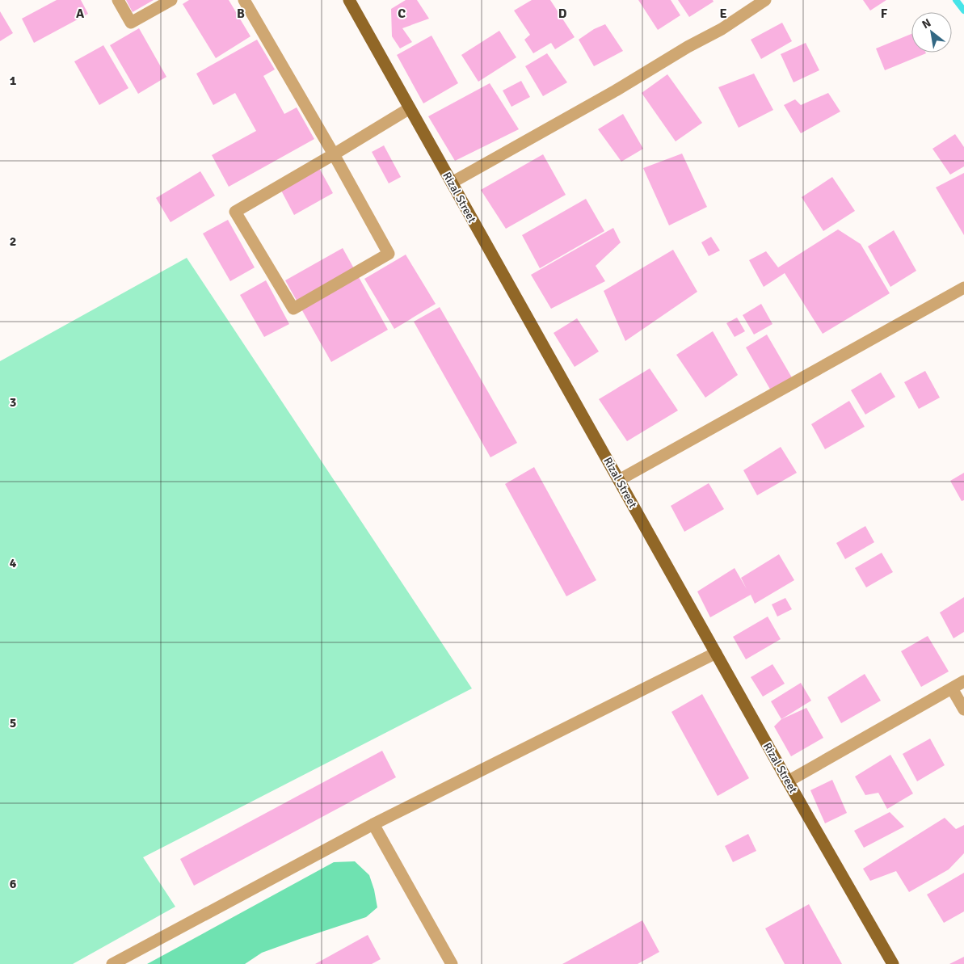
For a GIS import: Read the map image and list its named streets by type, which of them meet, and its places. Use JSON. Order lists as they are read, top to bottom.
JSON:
{
  "streets": {
    "main road": ["Rizal Street"]
  },
  "north": "top left",
  "grid": {
    "columns": [
      "A",
      "B",
      "C",
      "D",
      "E",
      "F"
    ],
    "rows": [
      "1",
      "2",
      "3",
      "4",
      "5",
      "6"
    ]
  }
}
